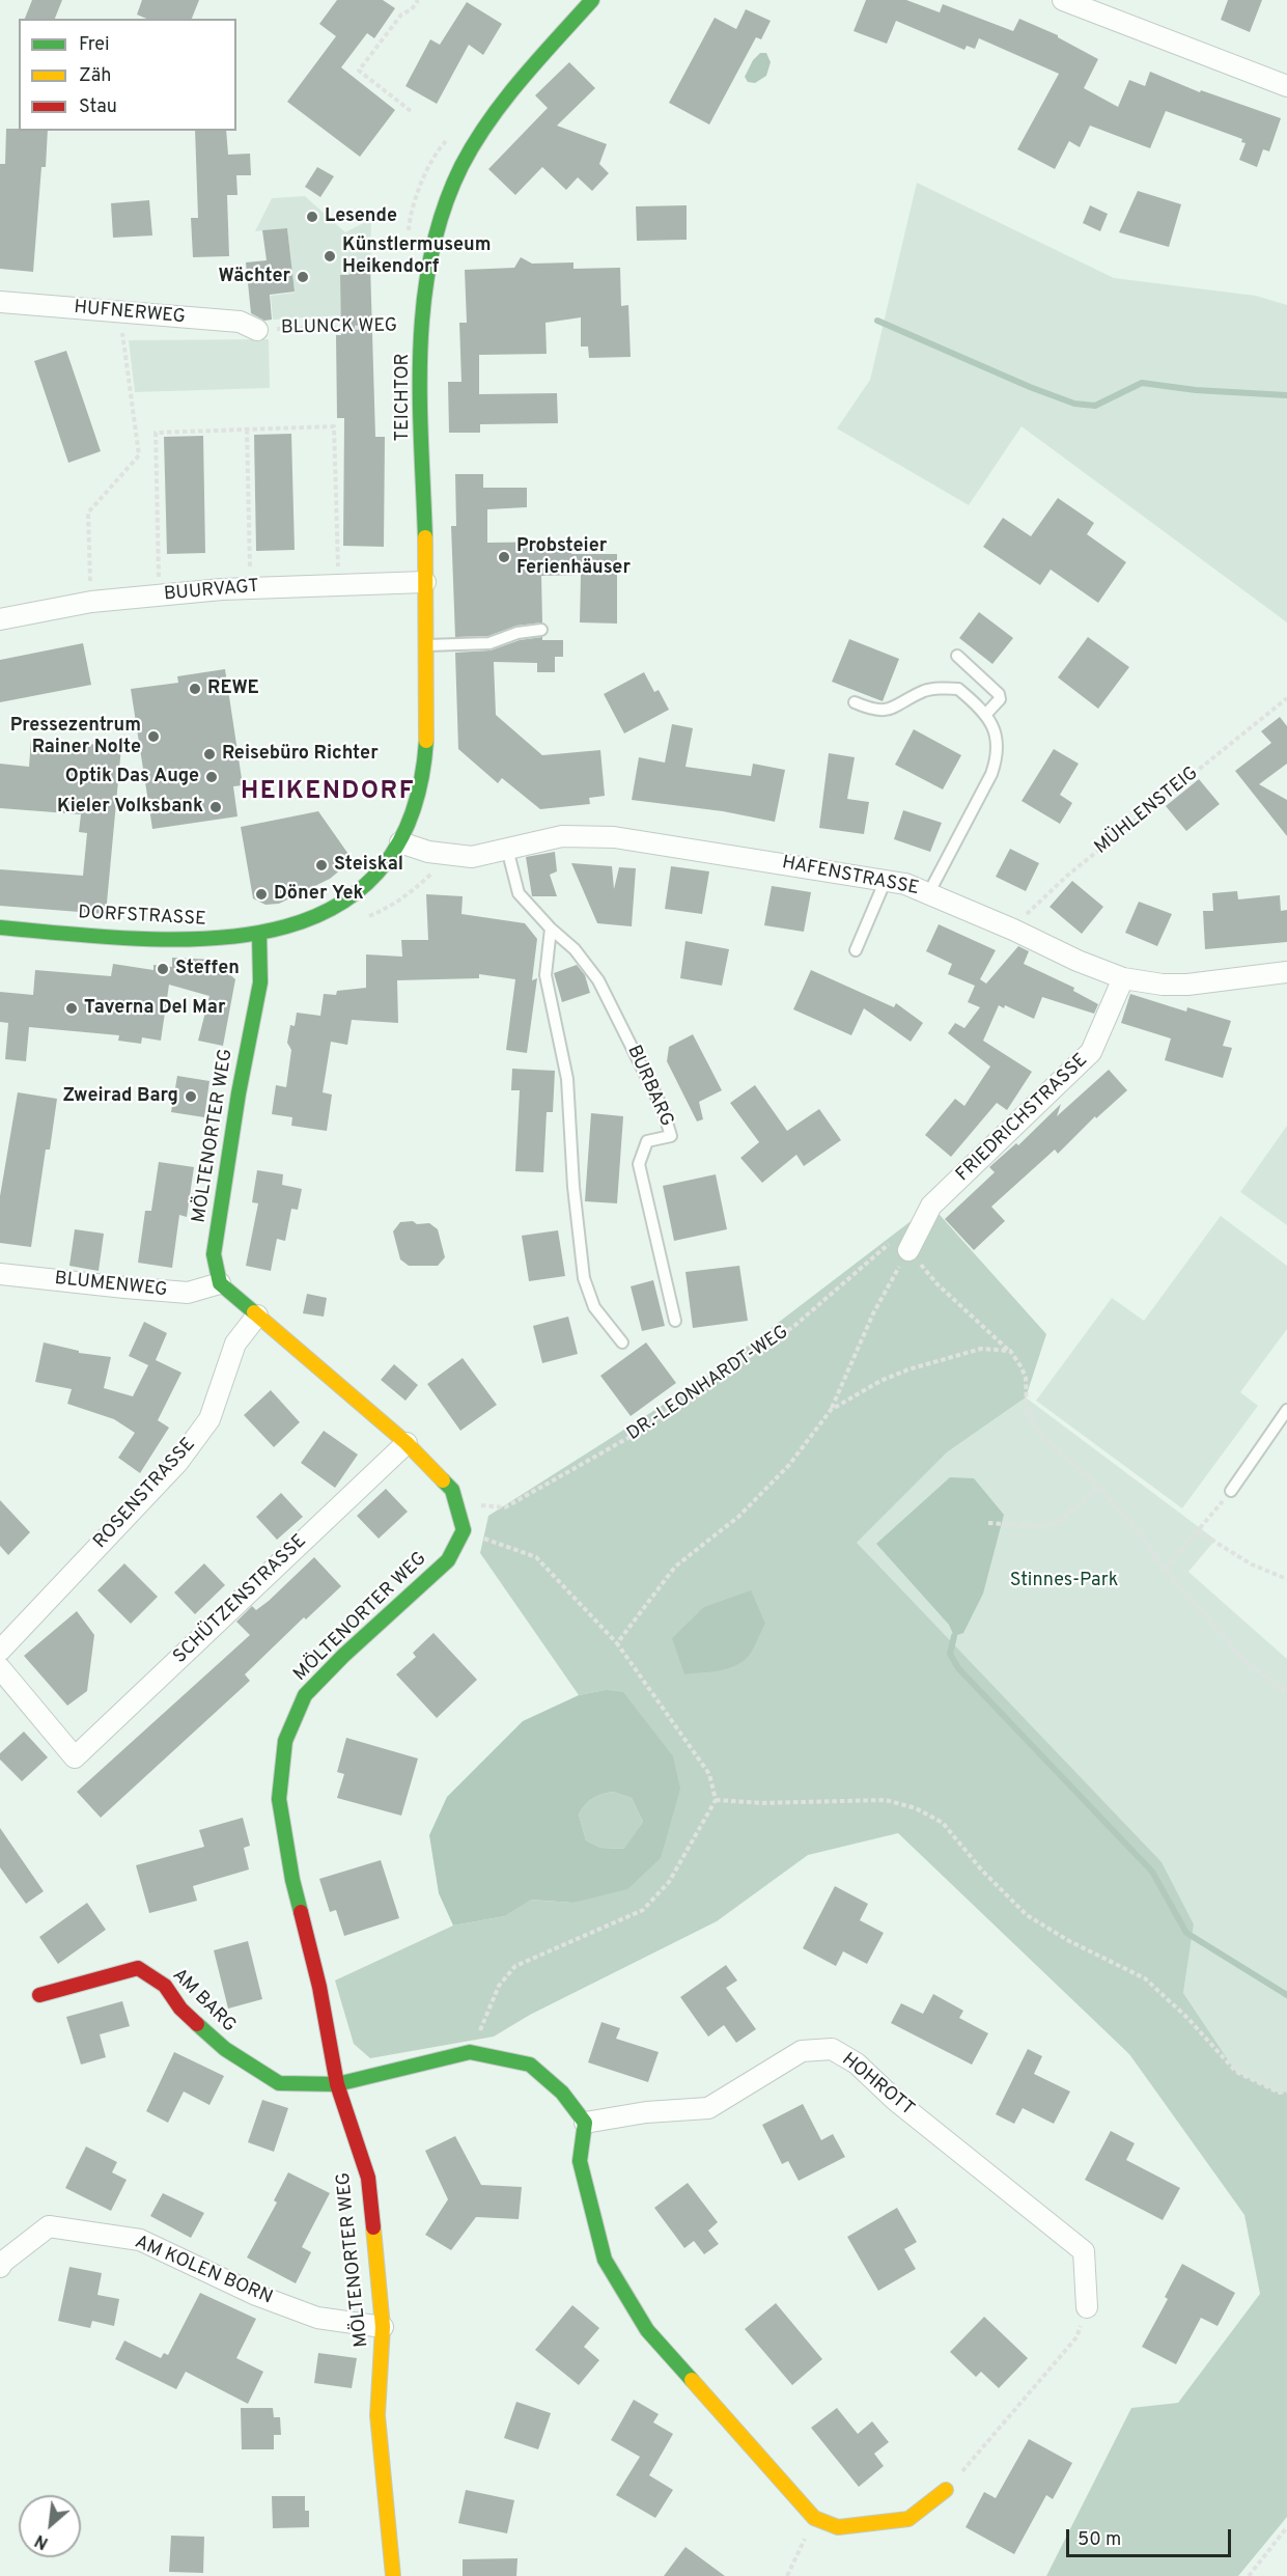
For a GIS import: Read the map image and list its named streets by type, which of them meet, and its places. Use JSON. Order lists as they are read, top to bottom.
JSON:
{
  "streets": {
    "street": [
      "HUFNERWEG",
      "TEICHTOR",
      "BUURVAGT",
      "HAFENSTRASSE",
      "DORFSTRASSE",
      "FRIEDRICHSTRASSE",
      "MÖLTENORTER WEG",
      "BLUMENWEG",
      "ROSENSTRASSE",
      "SCHÜTZENSTRASSE",
      "AM BARG",
      "HOHROTT",
      "AM KOLEN BORN"
    ],
    "lane": ["BURBARG"],
    "path": ["BLUNCK WEG", "MÜHLENSTEIG", "DR.-LEONHARDT-WEG"]
  },
  "crossings": [
    ["HUFNERWEG", "BLUNCK WEG"],
    ["BLUNCK WEG", "TEICHTOR"],
    ["TEICHTOR", "BUURVAGT"],
    ["TEICHTOR", "HAFENSTRASSE"],
    ["TEICHTOR", "DORFSTRASSE"],
    ["MÜHLENSTEIG", "HAFENSTRASSE"],
    ["HAFENSTRASSE", "DORFSTRASSE"],
    ["HAFENSTRASSE", "BURBARG"],
    ["HAFENSTRASSE", "FRIEDRICHSTRASSE"],
    ["DORFSTRASSE", "MÖLTENORTER WEG"],
    ["FRIEDRICHSTRASSE", "DR.-LEONHARDT-WEG"],
    ["MÖLTENORTER WEG", "BLUMENWEG"],
    ["MÖLTENORTER WEG", "AM BARG"],
    ["MÖLTENORTER WEG", "AM KOLEN BORN"]
  ],
  "districts": ["HEIKENDORF"],
  "parks": ["Stinnes-Park"],
  "places": [
    "Lesende",
    "Künstlermuseum Heikendorf",
    "Wächter",
    "Probsteier Ferienhäuser",
    "REWE",
    "Pressezentrum Rainer Nolte",
    "Reisebüro Richter",
    "Optik Das Auge",
    "Kieler Volksbank",
    "Steiskal",
    "Döner Yek",
    "Steffen",
    "Taverna Del Mar",
    "Zweirad Barg"
  ],
  "legend": ["Frei", "Zäh", "Stau"],
  "scale_bar": "50 m",
  "north": "bottom left"
}
